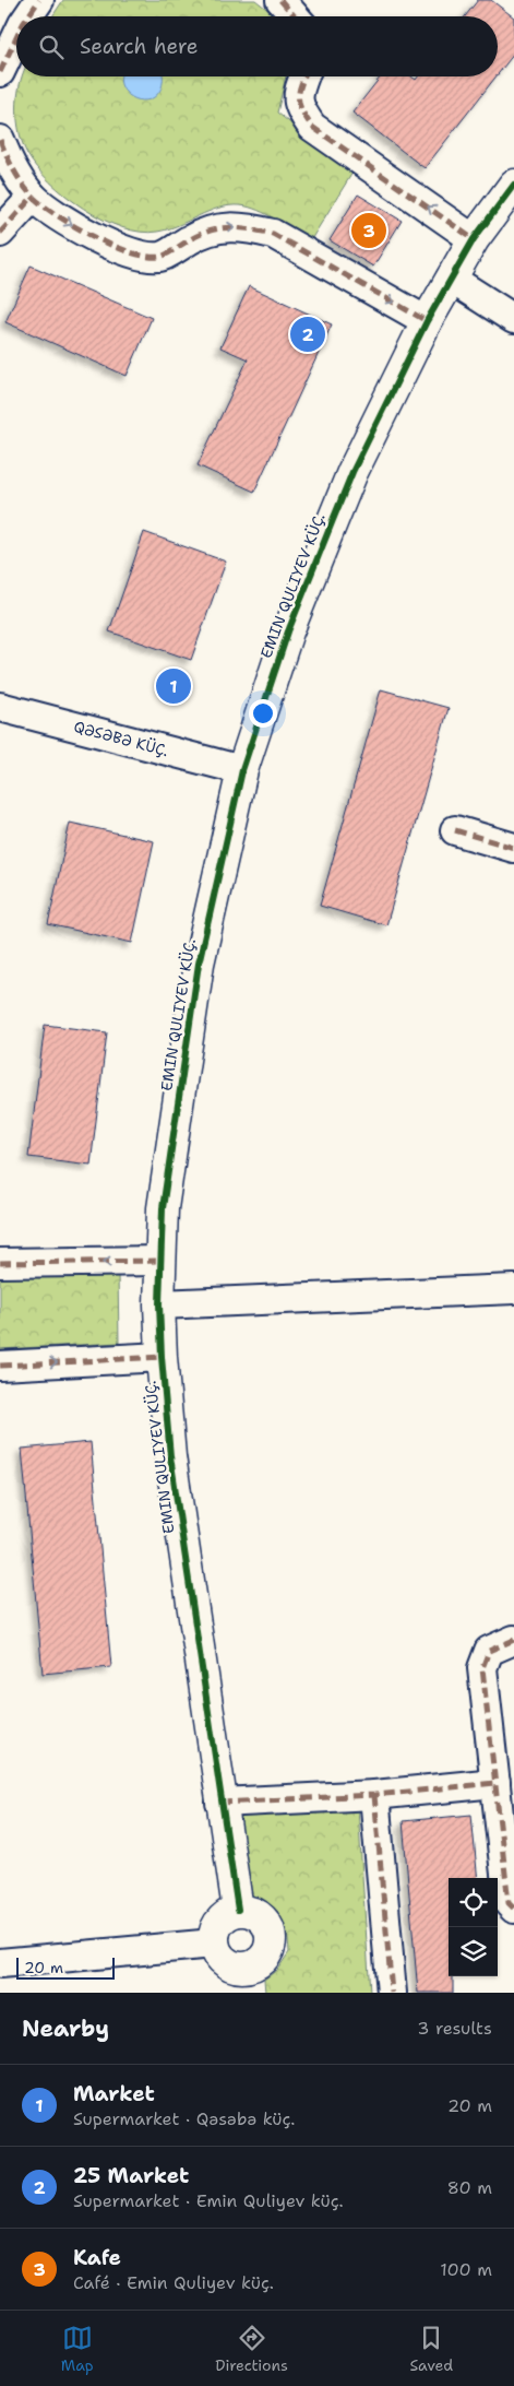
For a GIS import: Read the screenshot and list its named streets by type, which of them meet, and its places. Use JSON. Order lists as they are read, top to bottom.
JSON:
{
  "streets": {
    "street": ["EMIN QULIYEV KÜÇ.", "QƏSƏBƏ KÜÇ."]
  },
  "crossings": [
    ["EMIN QULIYEV KÜÇ.", "QƏSƏBƏ KÜÇ."]
  ],
  "scale_bar": "20 m",
  "page": {
    "search": "Search here",
    "pins": ["3", "2", "1"],
    "scale": "20 m",
    "heading": ["Nearby", "3 results"],
    "list": [
      {
        "mark": "1",
        "name": "Market",
        "note": "Supermarket · Qəsəbə küç.",
        "value": "20 m"
      },
      {
        "mark": "2",
        "name": "25 Market",
        "note": "Supermarket · Emin Quliyev küç.",
        "value": "80 m"
      },
      {
        "mark": "3",
        "name": "Kafe",
        "note": "Café · Emin Quliyev küç.",
        "value": "100 m"
      }
    ],
    "nav": ["Map", "Directions", "Saved"]
  }
}
